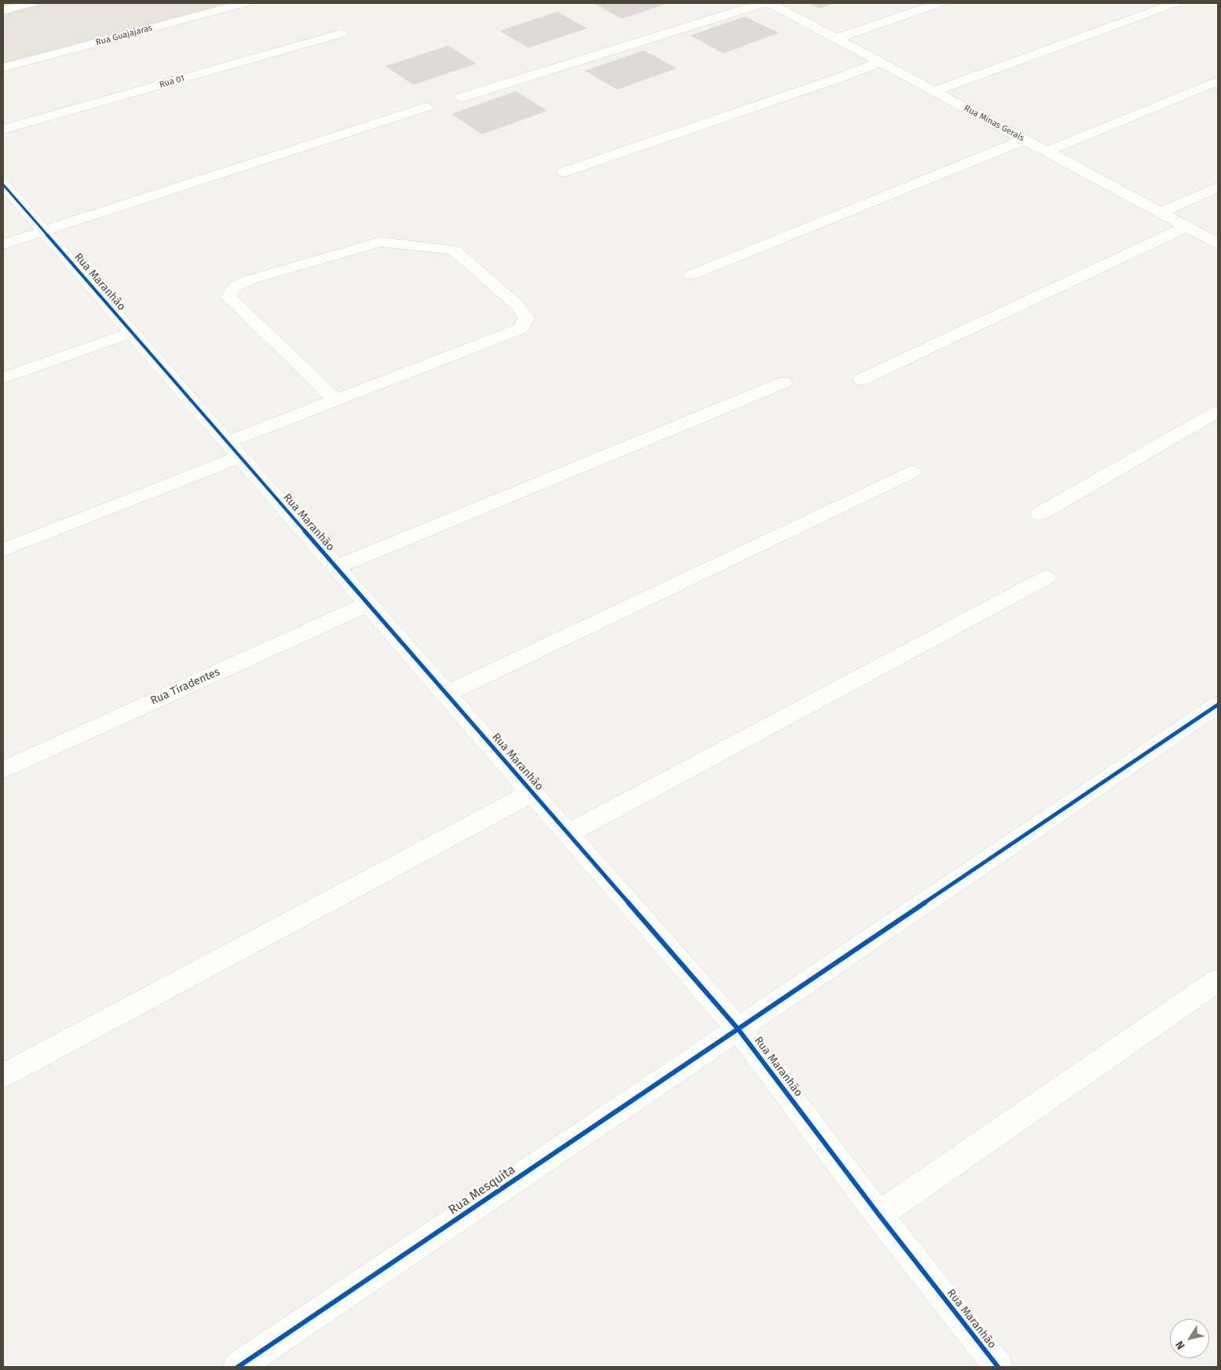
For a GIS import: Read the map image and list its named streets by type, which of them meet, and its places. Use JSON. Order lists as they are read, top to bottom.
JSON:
{
  "streets": {
    "street": [
      "Rua Guajajaras",
      "Rua 01",
      "Rua Minas Gerais",
      "Rua Maranhão",
      "Rua Tiradentes",
      "Rua Mesquita"
    ]
  },
  "crossings": [
    ["Rua Maranhão", "Rua Tiradentes"],
    ["Rua Maranhão", "Rua Mesquita"]
  ],
  "north": "bottom left"
}
